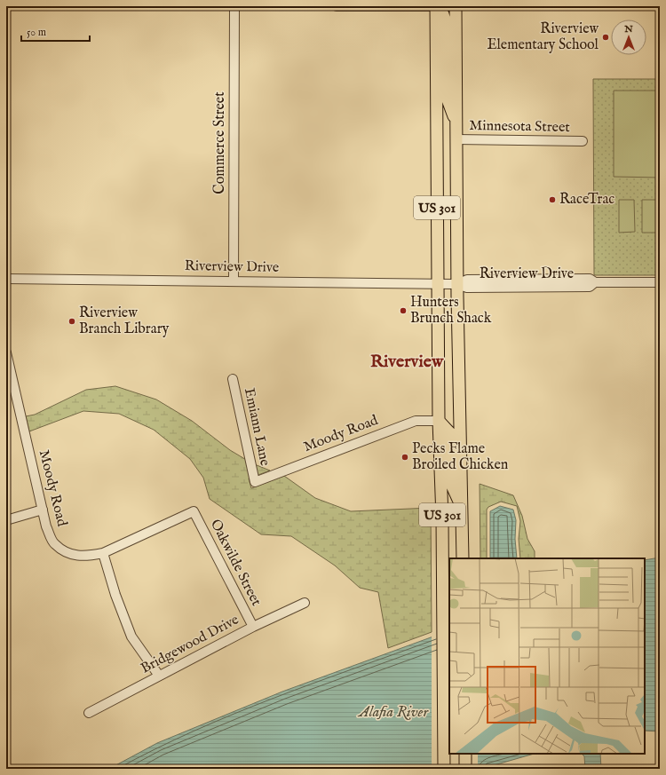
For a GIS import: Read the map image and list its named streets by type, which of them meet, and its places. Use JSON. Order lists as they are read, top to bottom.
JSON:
{
  "streets": {
    "main road": ["US 301"],
    "street": [
      "Minnesota Street",
      "Commerce Street",
      "Riverview Drive",
      "Emiann Lane",
      "Moody Road",
      "Oakwilde Street",
      "Bridgewood Drive"
    ]
  },
  "crossings": [
    ["Minnesota Street", "US 301"],
    ["Commerce Street", "Riverview Drive"],
    ["US 301", "Riverview Drive"],
    ["US 301", "Moody Road"],
    ["Emiann Lane", "Moody Road"],
    ["Moody Road", "Oakwilde Street"],
    ["Oakwilde Street", "Bridgewood Drive"]
  ],
  "districts": ["Riverview"],
  "water": ["Alafia River"],
  "places": [
    "Riverview Elementary School",
    "RaceTrac",
    "Hunters Brunch Shack",
    "Riverview Branch Library",
    "Pecks Flame Broiled Chicken"
  ],
  "scale_bar": "50 m",
  "north": "top"
}
